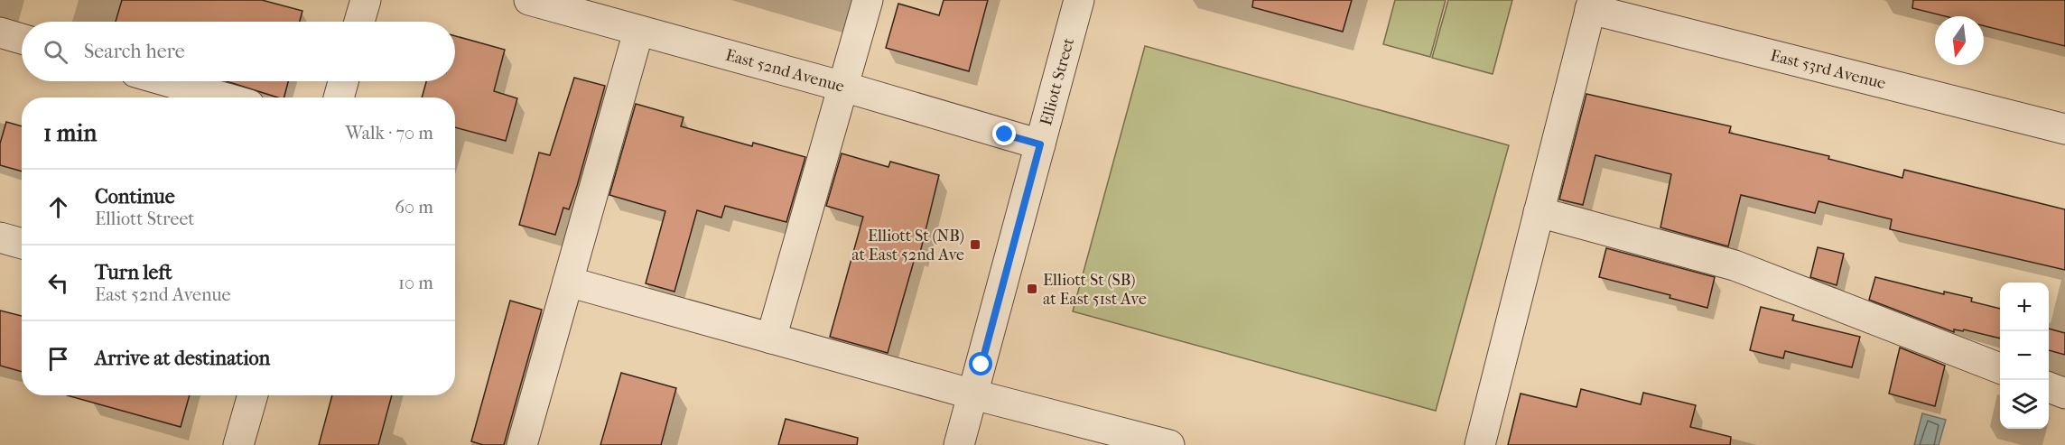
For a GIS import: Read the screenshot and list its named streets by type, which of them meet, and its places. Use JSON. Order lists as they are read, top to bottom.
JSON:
{
  "streets": {
    "street": ["East 53rd Avenue", "East 52nd Avenue", "Elliott Street"]
  },
  "crossings": [
    ["East 52nd Avenue", "Elliott Street"]
  ],
  "places": {
    "transit": ["Elliott St (NB) at East 52nd Ave", "Elliott St (SB) at East 51st Ave"]
  },
  "north": "bottom",
  "page": {
    "search": "Search here",
    "heading": ["1 min", "Walk · 70 m"],
    "list": [
      ["Continue", "Elliott Street", "60 m"],
      ["Turn left", "East 52nd Avenue", "10 m"],
      "Arrive at destination"
    ],
    "map_buttons": ["+", "−"]
  }
}
